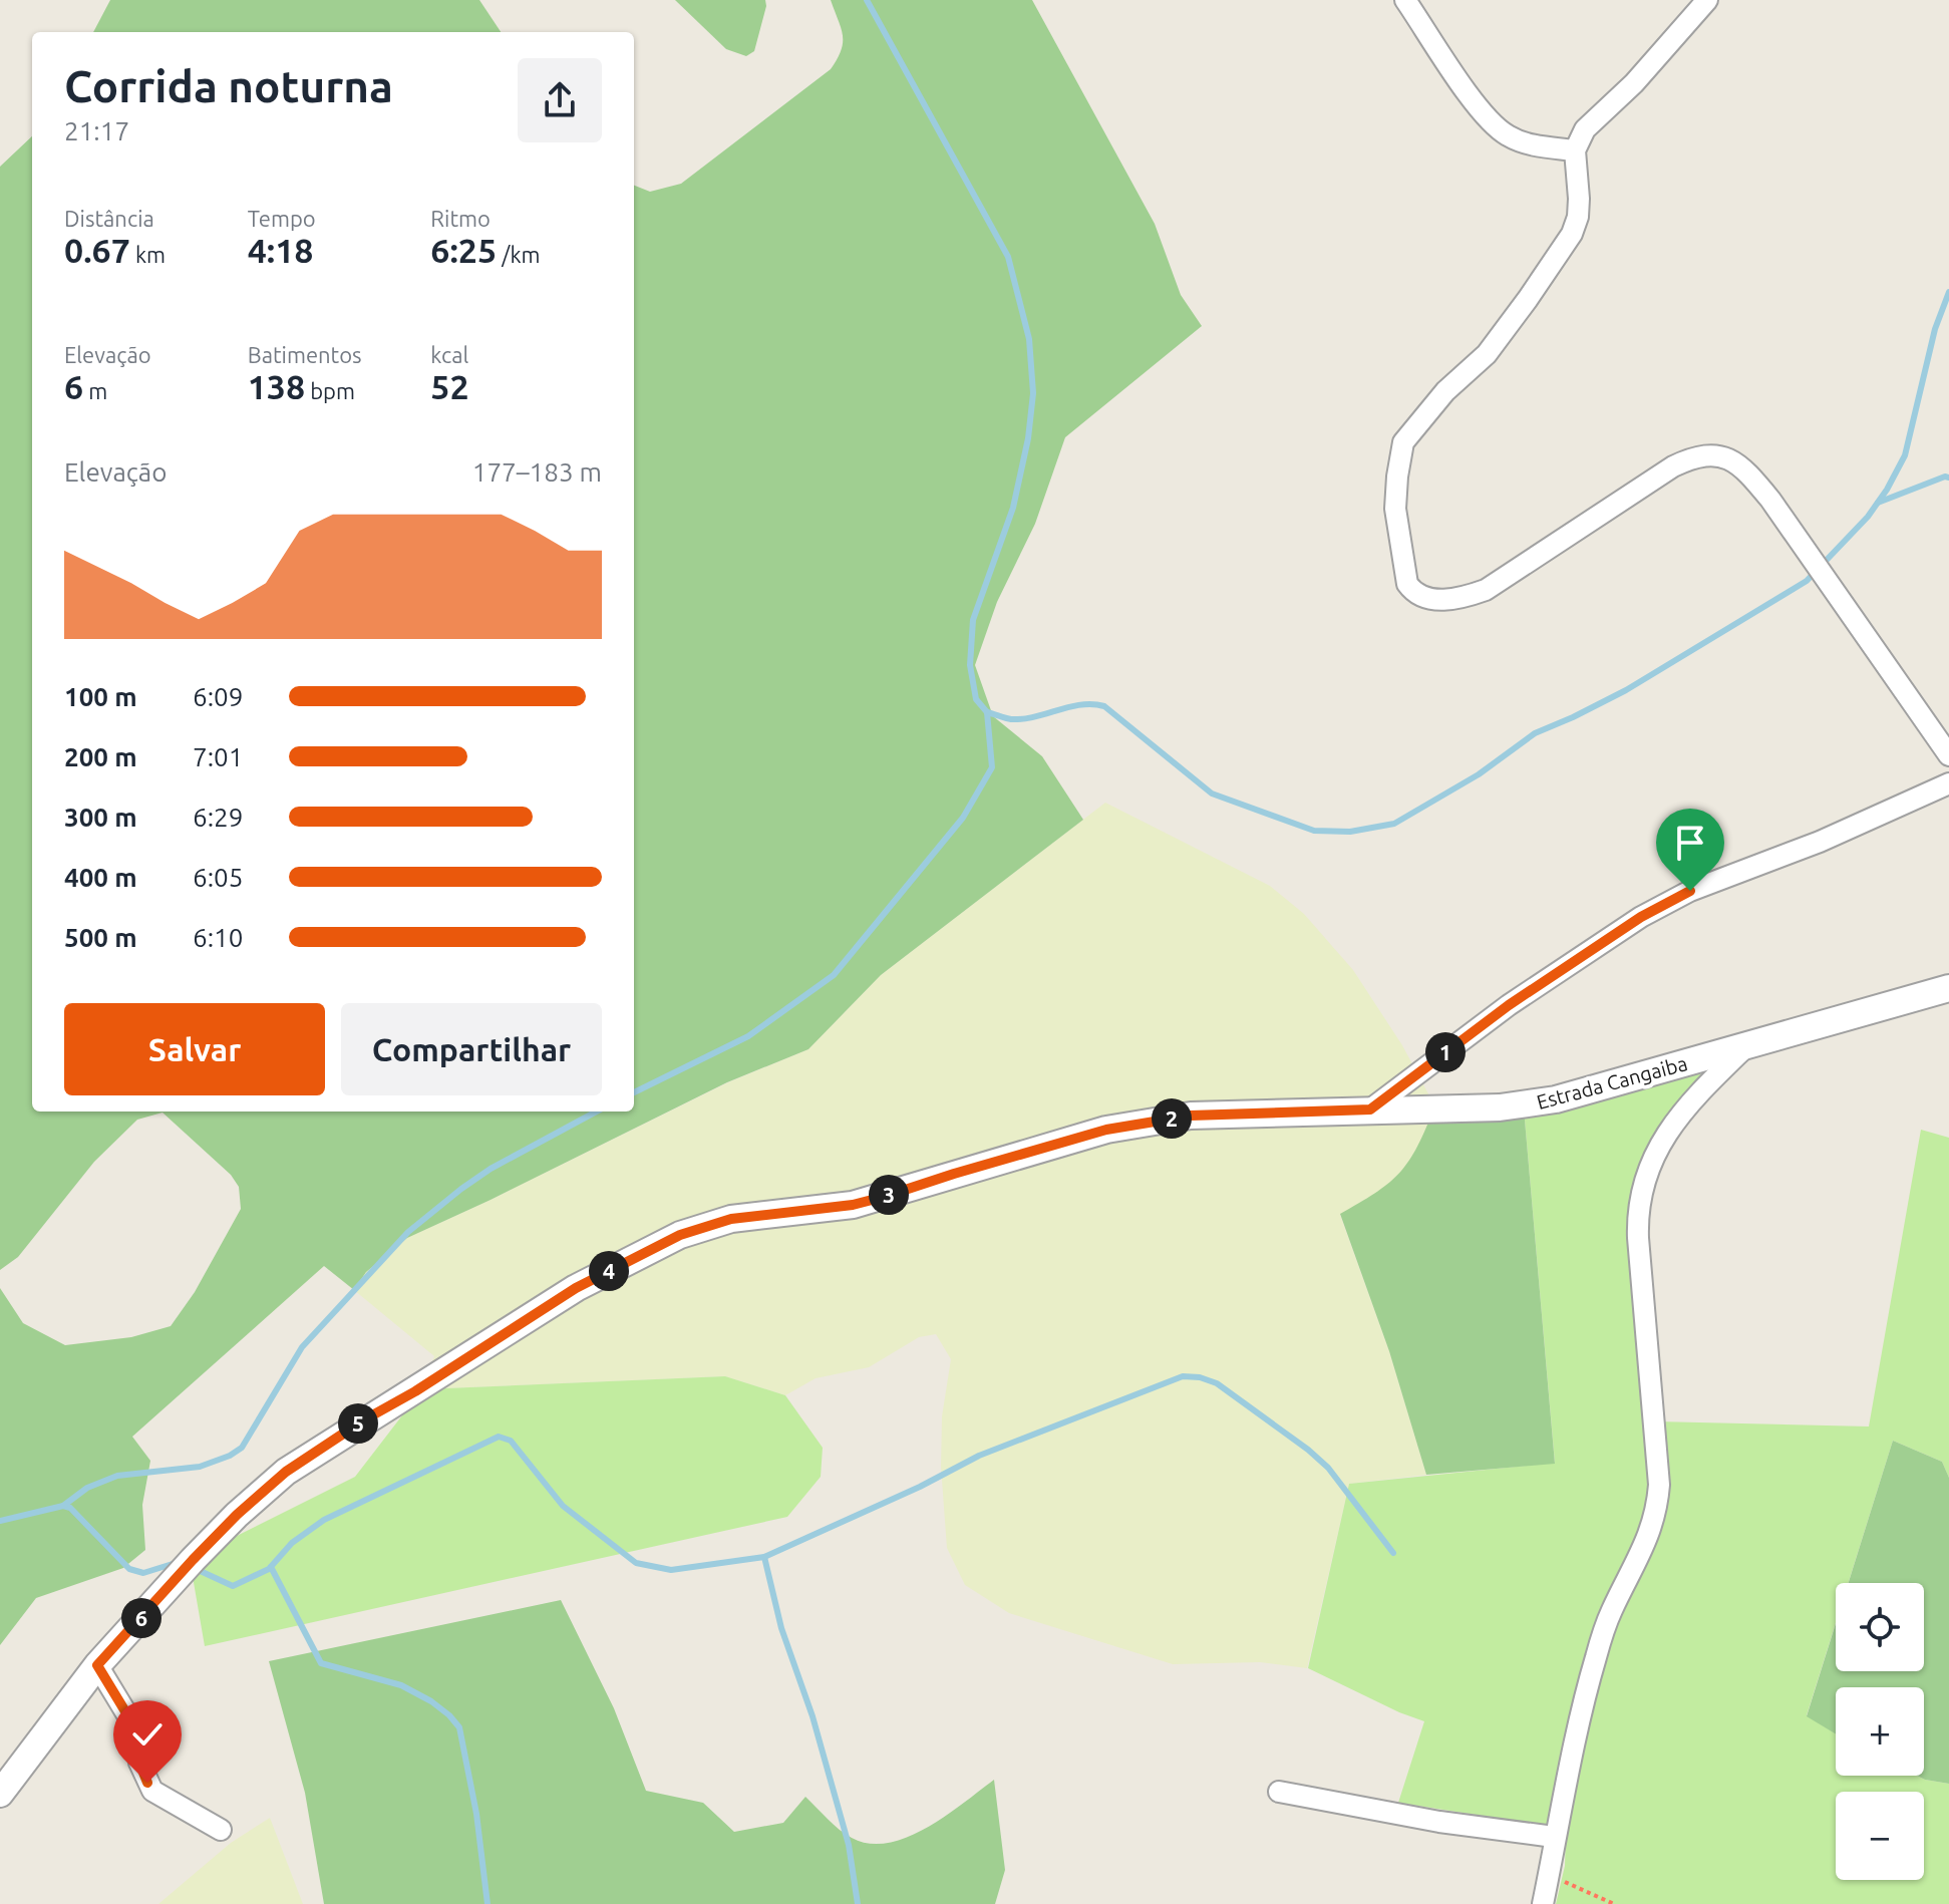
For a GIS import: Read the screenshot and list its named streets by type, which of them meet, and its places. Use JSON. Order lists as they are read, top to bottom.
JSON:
{
  "streets": {
    "street": ["Estrada Cangaiba"]
  },
  "page": {
    "heading": ["Corrida noturna", "21:17"],
    "stats": [
      ["Distância", "0.67 km"],
      ["Tempo", "4:18"],
      ["Ritmo", "6:25 /km"],
      ["Elevação", "6 m"],
      ["Batimentos", "138 bpm"],
      ["kcal", "52"]
    ],
    "chart": ["Elevação", "177–183 m"],
    "list": [
      {
        "name": "100 m",
        "note": "6:09"
      },
      {
        "name": "200 m",
        "note": "7:01"
      },
      {
        "name": "300 m",
        "note": "6:29"
      },
      {
        "name": "400 m",
        "note": "6:05"
      },
      {
        "name": "500 m",
        "note": "6:10"
      }
    ],
    "buttons": ["Salvar", "Compartilhar"],
    "pins": [
      "1",
      "2",
      "3",
      "4",
      "5",
      "6"
    ],
    "map_buttons": ["+", "−"]
  }
}
